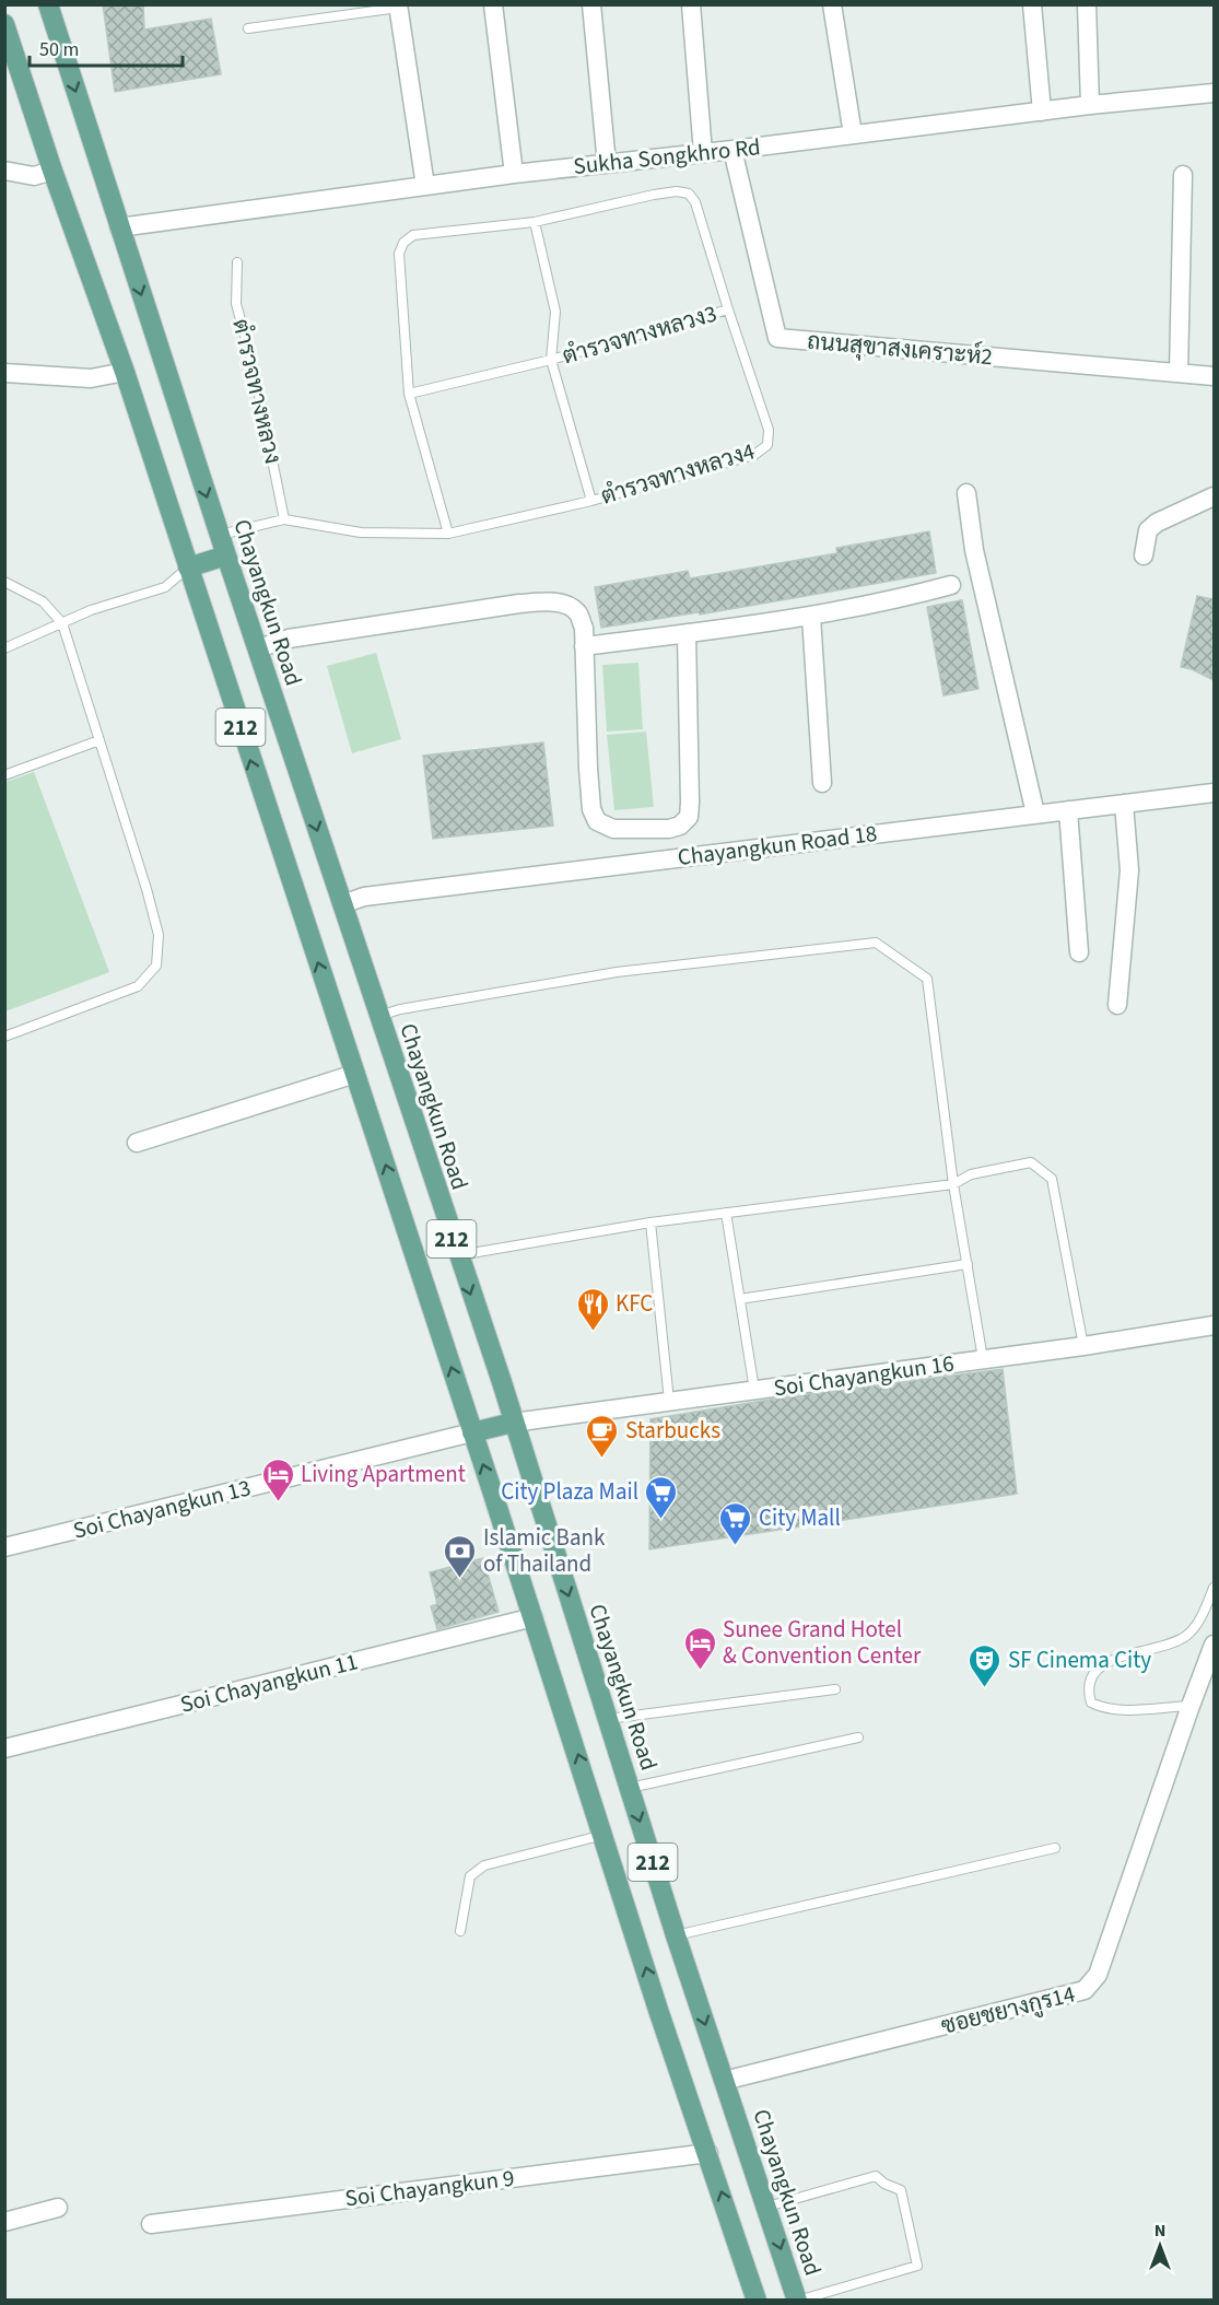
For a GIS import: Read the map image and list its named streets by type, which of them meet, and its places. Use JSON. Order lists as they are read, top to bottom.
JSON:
{
  "streets": {
    "main road": ["Chayangkun Road", "212"],
    "street": [
      "Sukha Songkhro Rd",
      "ถนนสุขาสงเคราะห์2",
      "Chayangkun Road 18",
      "Soi Chayangkun 16",
      "Soi Chayangkun 13",
      "Soi Chayangkun 11",
      "ซอยชยางกูร14",
      "Soi Chayangkun 9"
    ],
    "lane": ["ตำรวจทางหลวง3", "ตำรวจทางหลวง", "ตำรวจทางหลวง4"]
  },
  "crossings": [
    ["Sukha Songkhro Rd", "ถนนสุขาสงเคราะห์2"],
    ["Sukha Songkhro Rd", "Chayangkun Road"],
    ["ตำรวจทางหลวง3", "ตำรวจทางหลวง4"],
    ["Chayangkun Road", "Chayangkun Road 18"],
    ["Chayangkun Road", "Soi Chayangkun 16"],
    ["Chayangkun Road", "ซอยชยางกูร14"],
    ["212", "Soi Chayangkun 13"],
    ["212", "Soi Chayangkun 11"],
    ["212", "Soi Chayangkun 9"]
  ],
  "places": {
    "restaurant": ["KFC"],
    "cafe": ["Starbucks"],
    "hotel": ["Living Apartment", "Sunee Grand Hotel & Convention Center"],
    "supermarket": ["City Plaza Mail", "City Mall"],
    "bank": ["Islamic Bank of Thailand"],
    "theatre": ["SF Cinema City"]
  },
  "scale_bar": "50 m",
  "north": "top"
}
